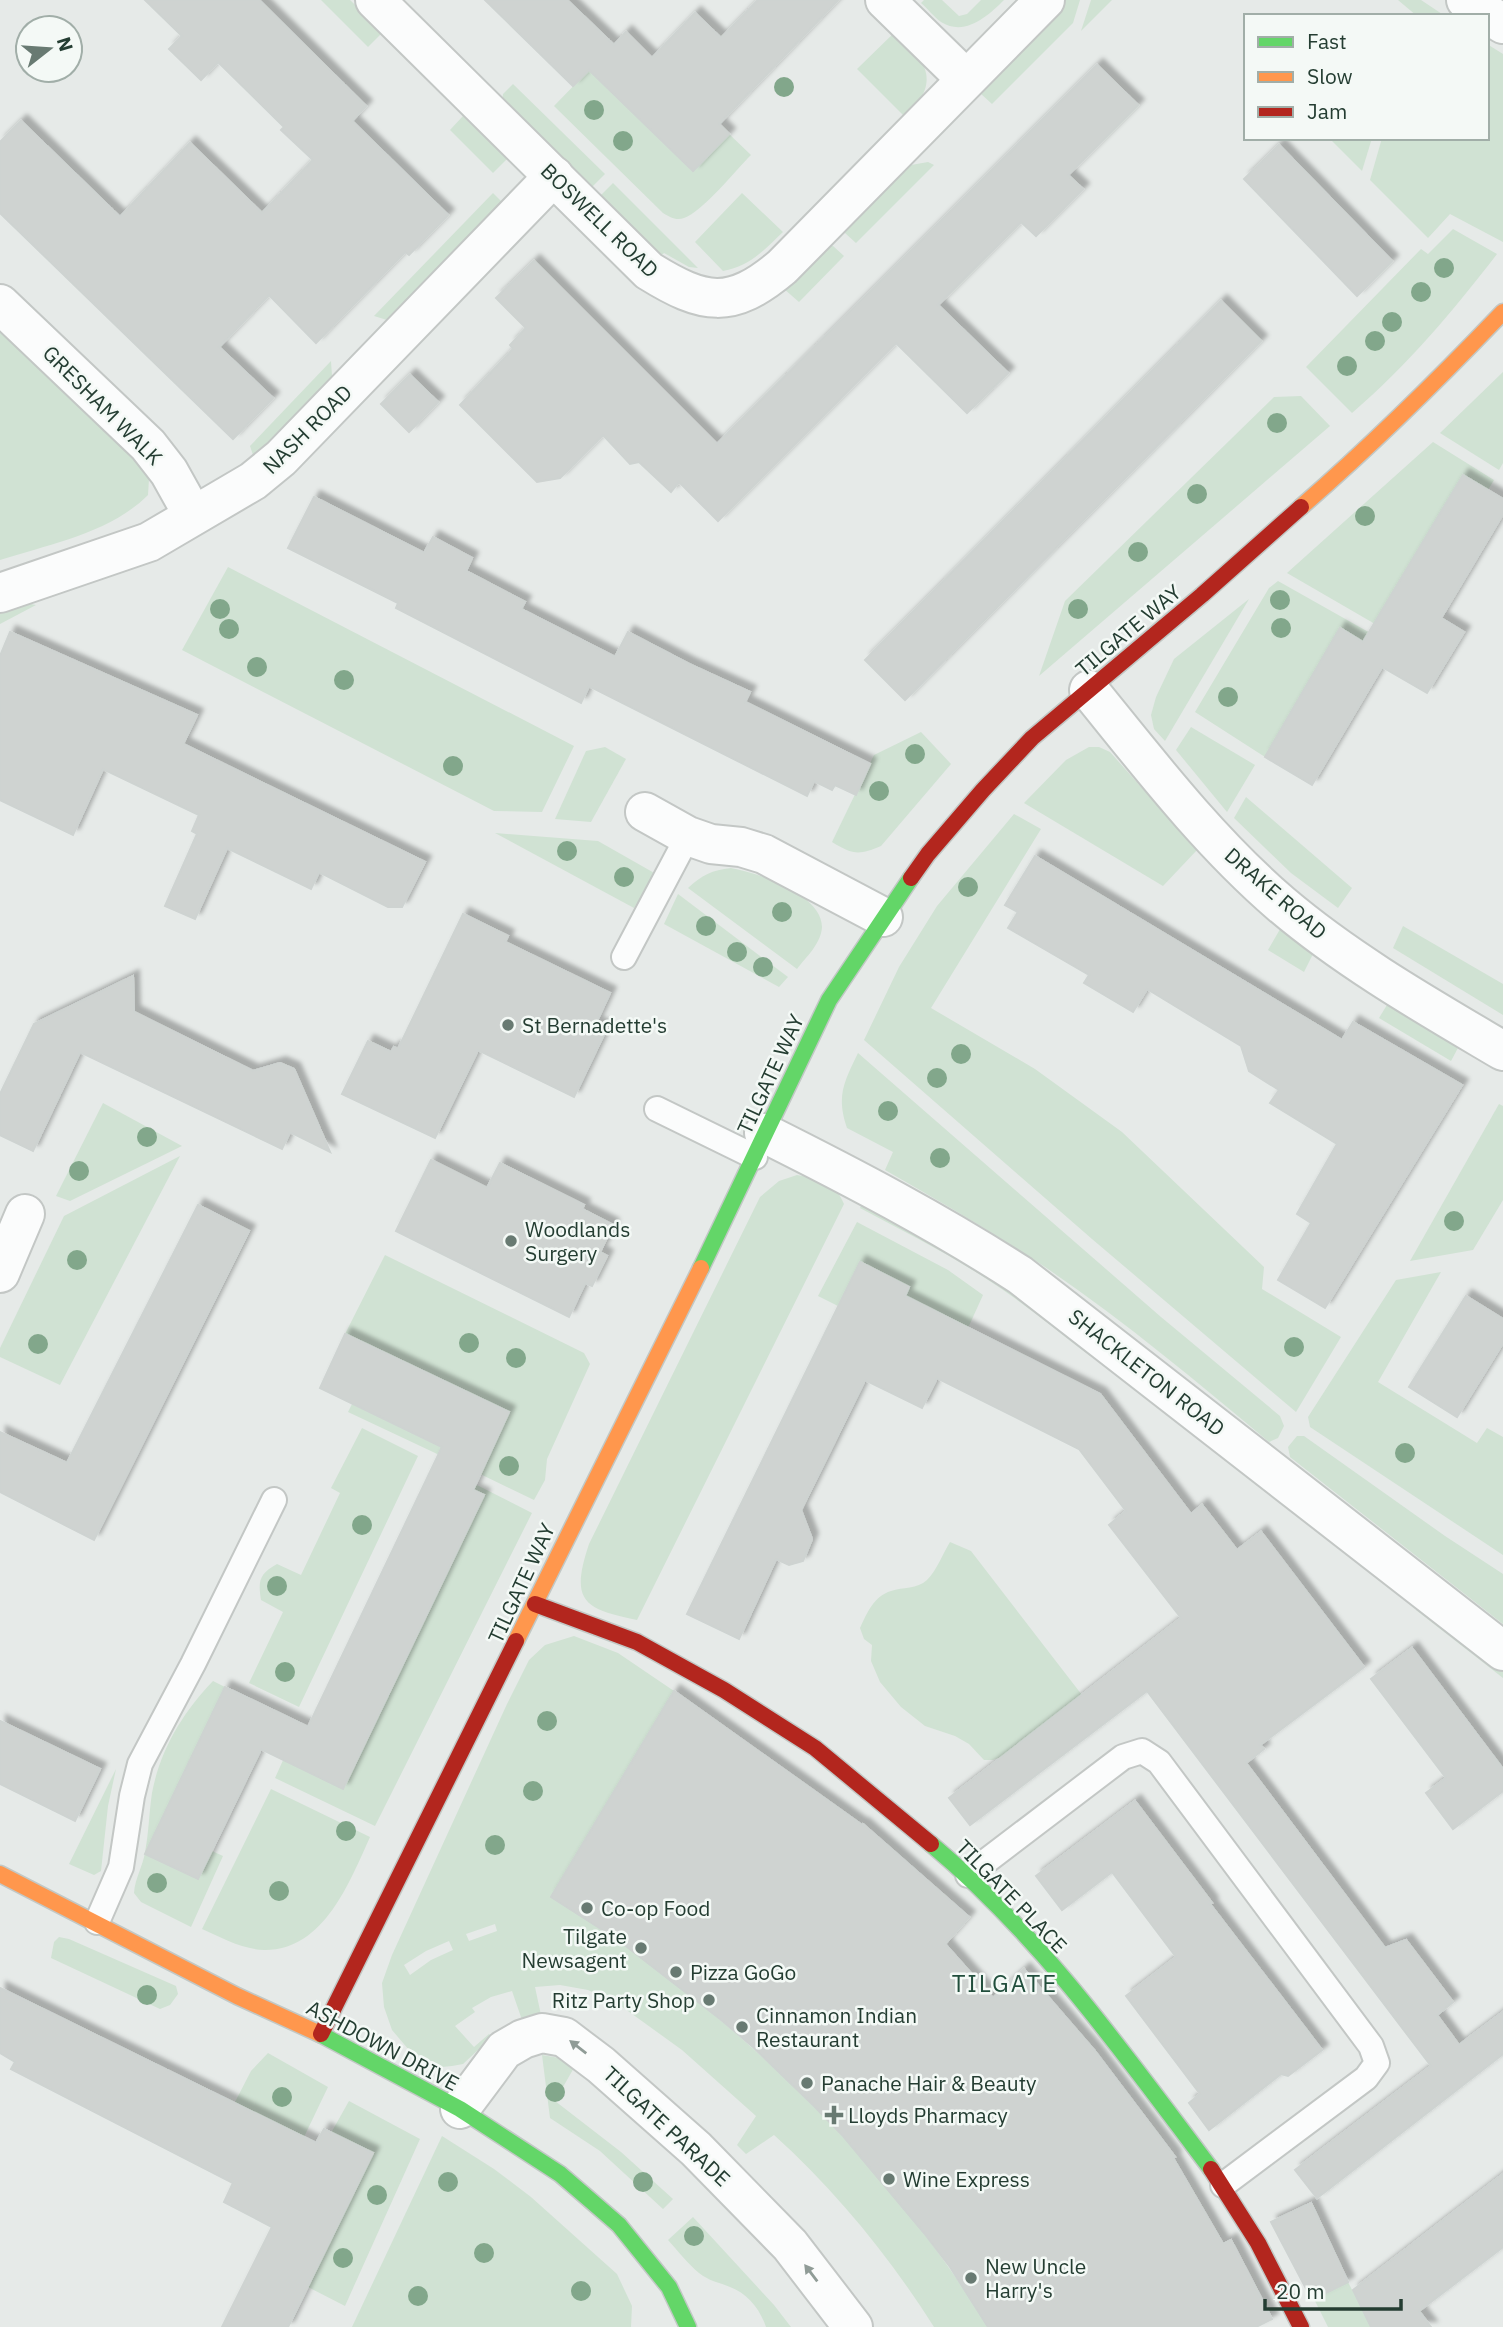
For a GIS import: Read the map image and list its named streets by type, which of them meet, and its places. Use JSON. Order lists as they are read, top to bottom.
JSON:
{
  "streets": {
    "street": [
      "BOSWELL ROAD",
      "GRESHAM WALK",
      "NASH ROAD",
      "TILGATE WAY",
      "DRAKE ROAD",
      "SHACKLETON ROAD",
      "TILGATE PLACE",
      "ASHDOWN DRIVE",
      "TILGATE PARADE"
    ]
  },
  "crossings": [
    ["BOSWELL ROAD", "NASH ROAD"],
    ["GRESHAM WALK", "NASH ROAD"],
    ["TILGATE WAY", "DRAKE ROAD"],
    ["TILGATE WAY", "SHACKLETON ROAD"],
    ["TILGATE WAY", "TILGATE PLACE"],
    ["TILGATE WAY", "ASHDOWN DRIVE"],
    ["ASHDOWN DRIVE", "TILGATE PARADE"]
  ],
  "one_way": ["TILGATE PARADE"],
  "districts": ["TILGATE"],
  "places": {
    "other": [
      "St Bernadette's",
      "Woodlands Surgery",
      "Co-op Food",
      "Tilgate Newsagent",
      "Pizza GoGo",
      "Ritz Party Shop",
      "Cinnamon Indian Restaurant",
      "Panache Hair & Beauty",
      "Wine Express",
      "New Uncle Harry's"
    ],
    "health": ["Lloyds Pharmacy"]
  },
  "legend": ["Fast", "Slow", "Jam"],
  "scale_bar": "20 m",
  "north": "right"
}
